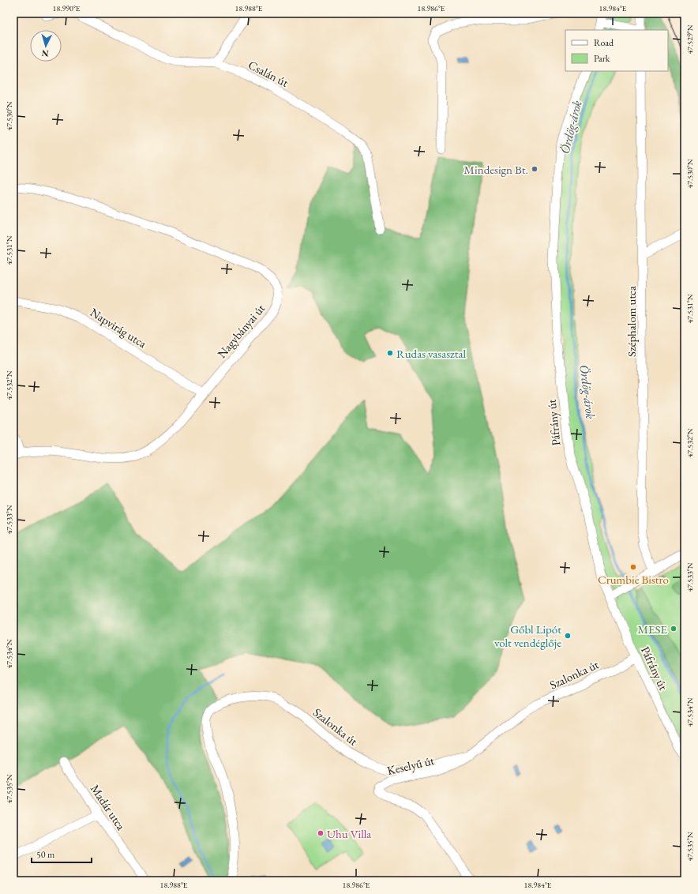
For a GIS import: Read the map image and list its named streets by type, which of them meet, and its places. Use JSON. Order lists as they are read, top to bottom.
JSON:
{
  "streets": {
    "street": [
      "Csalán út",
      "Széphalom utca",
      "Napvirág utca",
      "Nagybányai út",
      "Páfrány út",
      "Szalonka út",
      "Keselyű út",
      "Madár utca"
    ]
  },
  "crossings": [
    ["Napvirág utca", "Nagybányai út"],
    ["Páfrány út", "Szalonka út"],
    ["Szalonka út", "Keselyű út"]
  ],
  "water": ["Ördög-árok"],
  "places": [
    "Mindesign Bt.",
    "Rudas vasasztal",
    "Crumbie Bistro",
    "MESE",
    "Gőbl Lipót volt vendéglője",
    "Uhu Villa"
  ],
  "legend": ["Road", "Park"],
  "scale_bar": "50 m",
  "north": "bottom",
  "coordinates": [
    "18.990°E",
    "18.988°E",
    "18.986°E",
    "18.984°E",
    "47.529°N",
    "47.530°N",
    "47.531°N",
    "47.532°N",
    "47.533°N",
    "47.534°N",
    "47.535°N"
  ]
}
